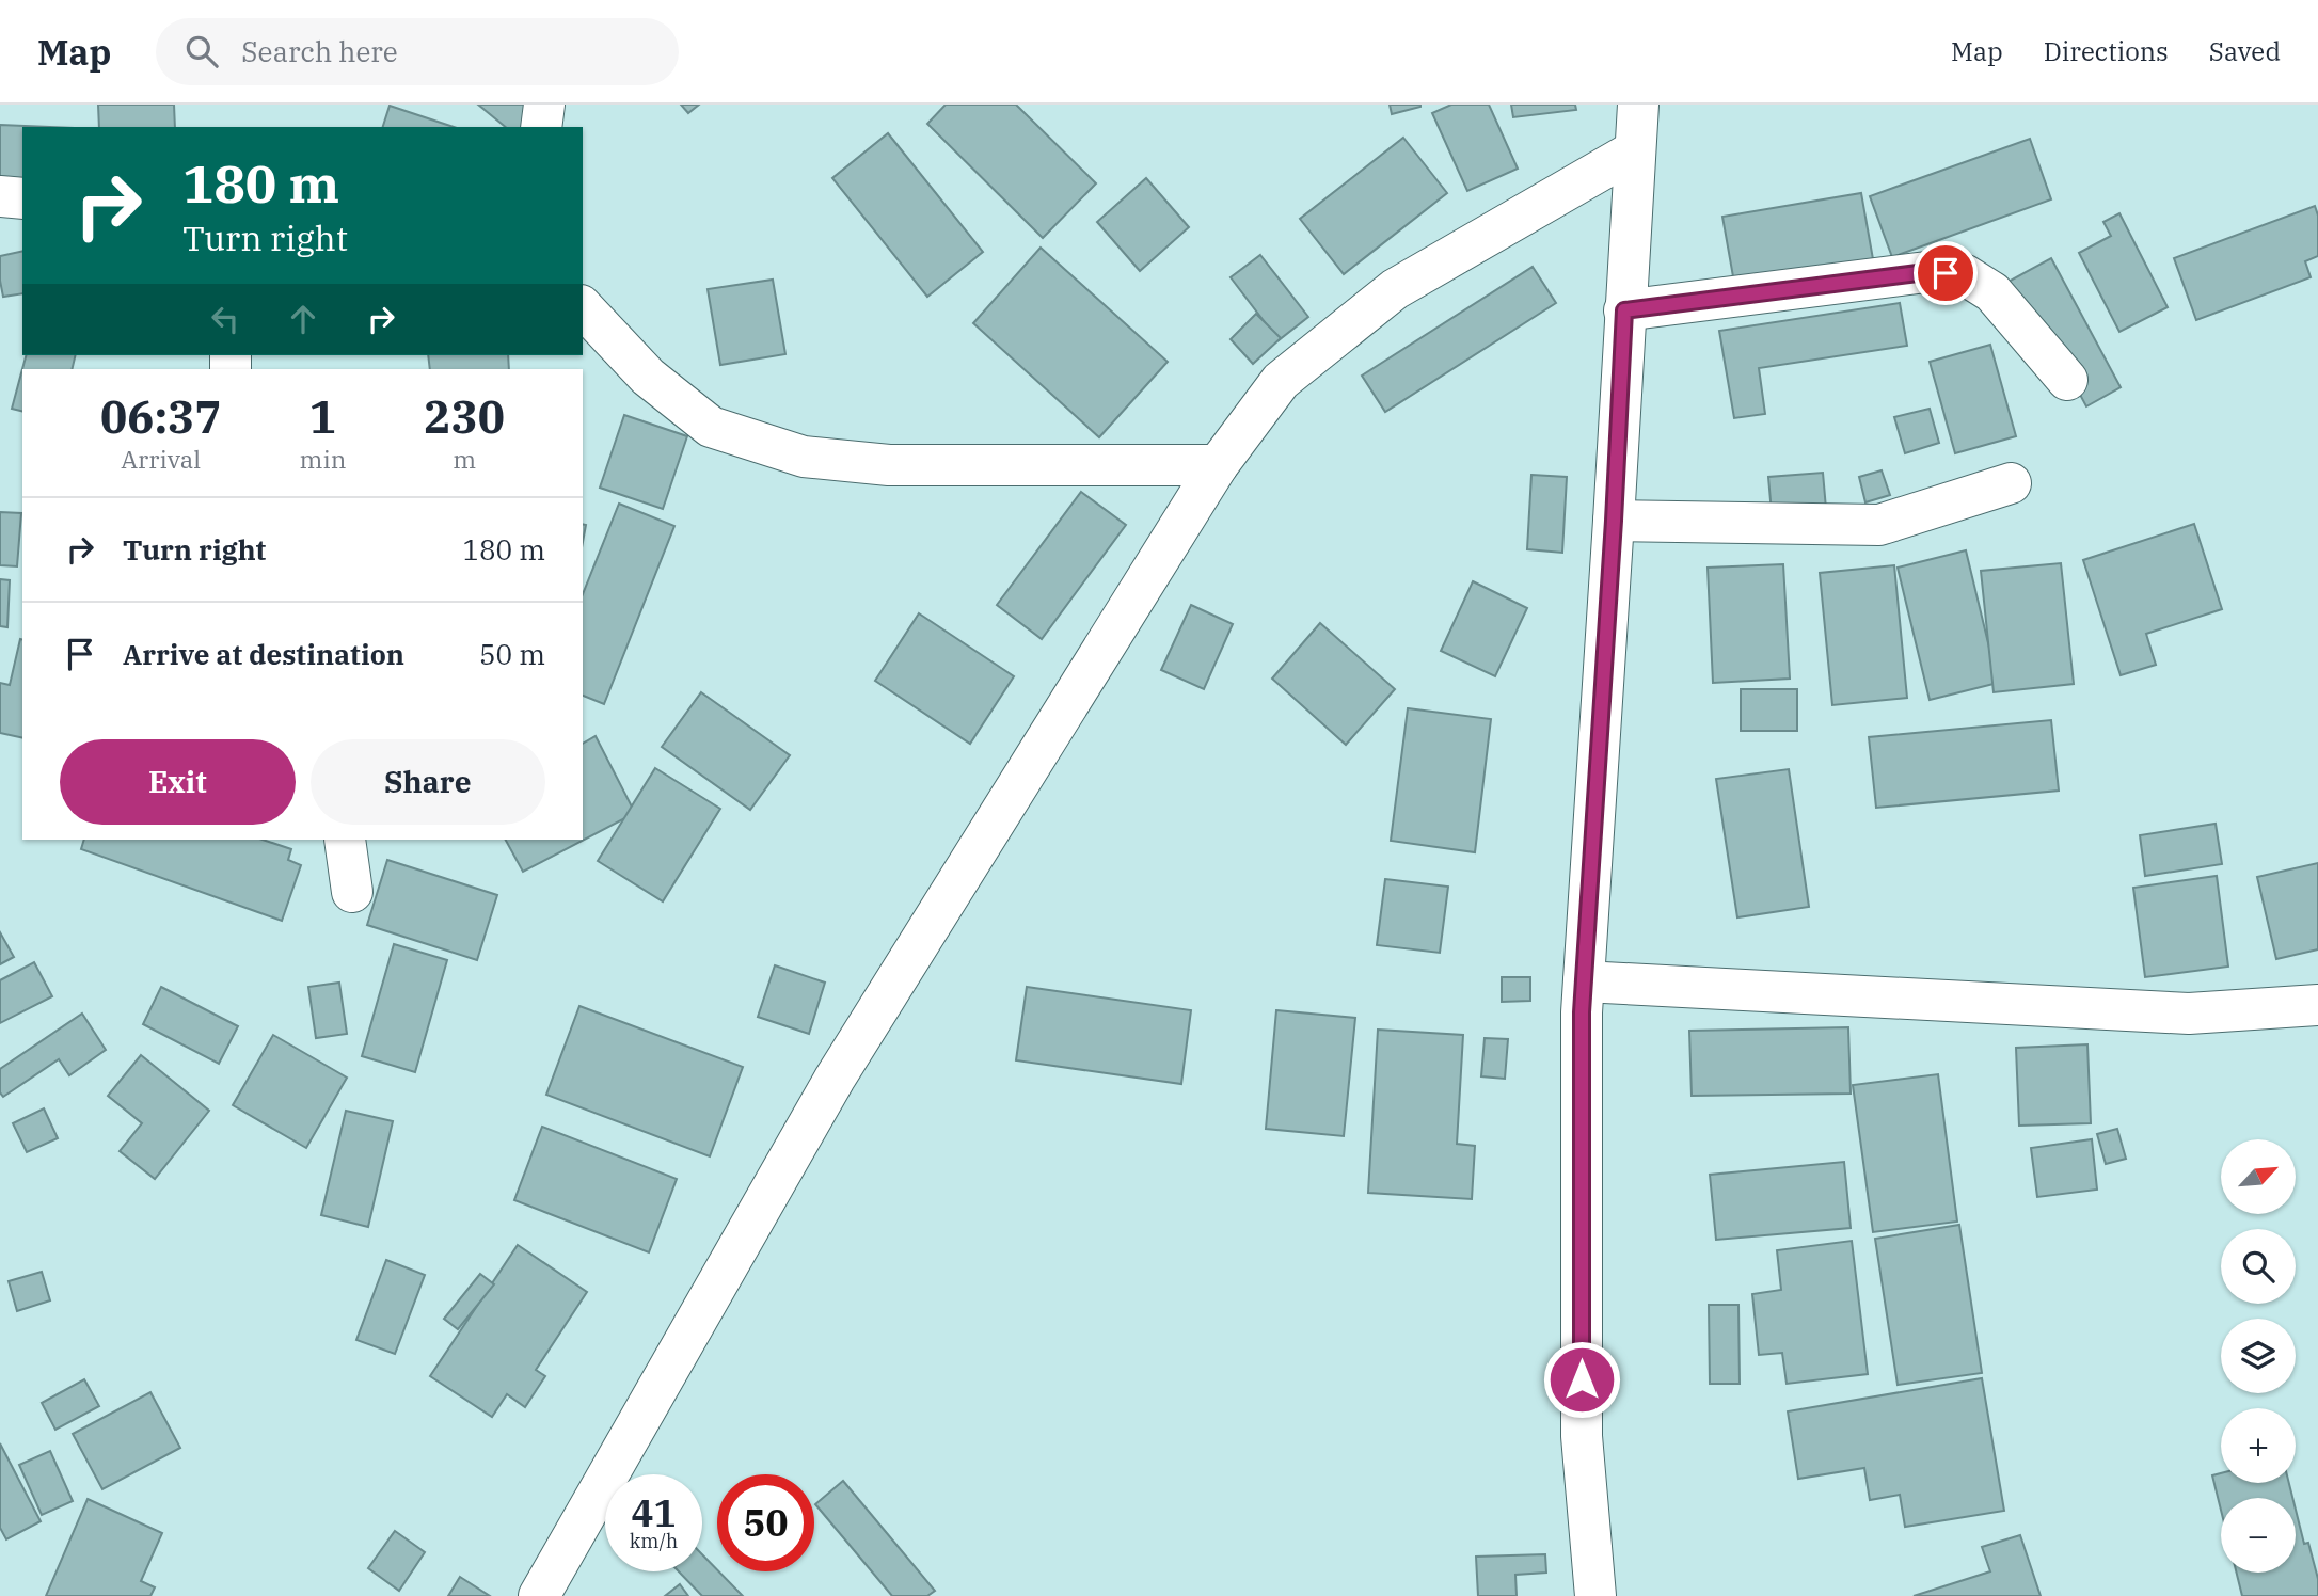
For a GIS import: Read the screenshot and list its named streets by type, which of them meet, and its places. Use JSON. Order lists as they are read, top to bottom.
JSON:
{
  "north": "top right",
  "page": {
    "header": "Map",
    "search": "Search here",
    "nav": ["Map", "Directions", "Saved"],
    "turn": ["180 m", "Turn right"],
    "eta": [
      "06:37",
      "Arrival",
      "1",
      "min",
      "230",
      "m"
    ],
    "list": [
      {
        "name": "Turn right",
        "value": "180 m"
      },
      {
        "name": "Arrive at destination",
        "value": "50 m"
      }
    ],
    "buttons": ["Exit", "Share"],
    "map_buttons": ["+", "−"],
    "speed": "41 km/h",
    "limit": "50"
  }
}
